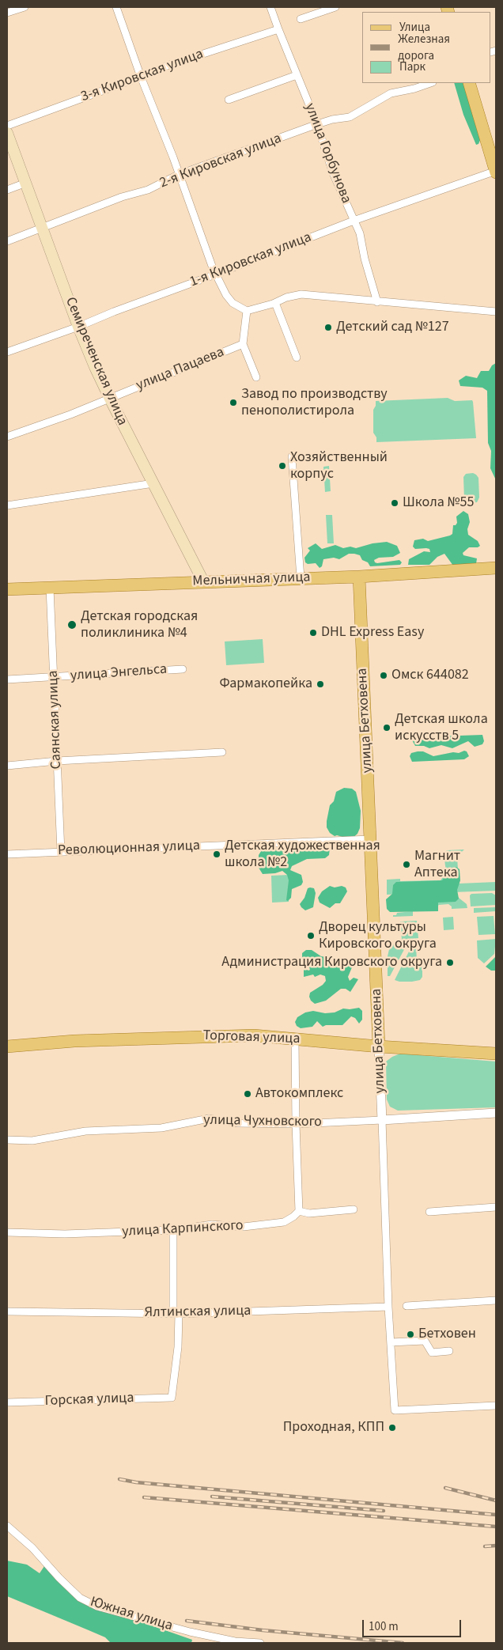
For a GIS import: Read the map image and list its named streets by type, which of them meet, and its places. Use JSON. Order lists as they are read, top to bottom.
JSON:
{
  "streets": {
    "main road": [
      "Семиреченская улица",
      "Мельничная улица",
      "улица Бетховена",
      "Торговая улица"
    ],
    "street": [
      "3-я Кировская улица",
      "улица Горбунова",
      "2-я Кировская улица",
      "1-я Кировская улица",
      "улица Пацаева",
      "улица Энгельса",
      "Саянская улица",
      "Революционная улица",
      "улица Чухновского",
      "улица Карпинского",
      "Ялтинская улица",
      "Горская улица",
      "Южная улица"
    ]
  },
  "crossings": [
    ["3-я Кировская улица", "улица Горбунова"],
    ["улица Горбунова", "2-я Кировская улица"],
    ["улица Горбунова", "1-я Кировская улица"],
    ["2-я Кировская улица", "Семиреченская улица"],
    ["1-я Кировская улица", "Семиреченская улица"],
    ["Семиреченская улица", "улица Пацаева"],
    ["Семиреченская улица", "Мельничная улица"],
    ["Мельничная улица", "Саянская улица"],
    ["Мельничная улица", "улица Бетховена"],
    ["улица Энгельса", "Саянская улица"],
    ["Саянская улица", "Революционная улица"],
    ["улица Бетховена", "Революционная улица"],
    ["улица Бетховена", "Торговая улица"],
    ["улица Бетховена", "улица Чухновского"],
    ["улица Бетховена", "Ялтинская улица"],
    ["Ялтинская улица", "Горская улица"]
  ],
  "places": [
    "Детский сад №127",
    "Завод по производству пенополистирола",
    "Хозяйственный корпус",
    "Школа №55",
    "Детская городская поликлиника №4",
    "DHL Express Easy",
    "Омск 644082",
    "Фармакопейка",
    "Детская школа искусств 5",
    "Детская художественная школа №2",
    "Магнит Аптека",
    "Дворец культуры Кировского округа",
    "Администрация Кировского округа",
    "Автокомплекс",
    "Бетховен",
    "Проходная, КПП"
  ],
  "legend": ["Улица", "Железная дорога", "Парк"],
  "scale_bar": "100 m"
}
